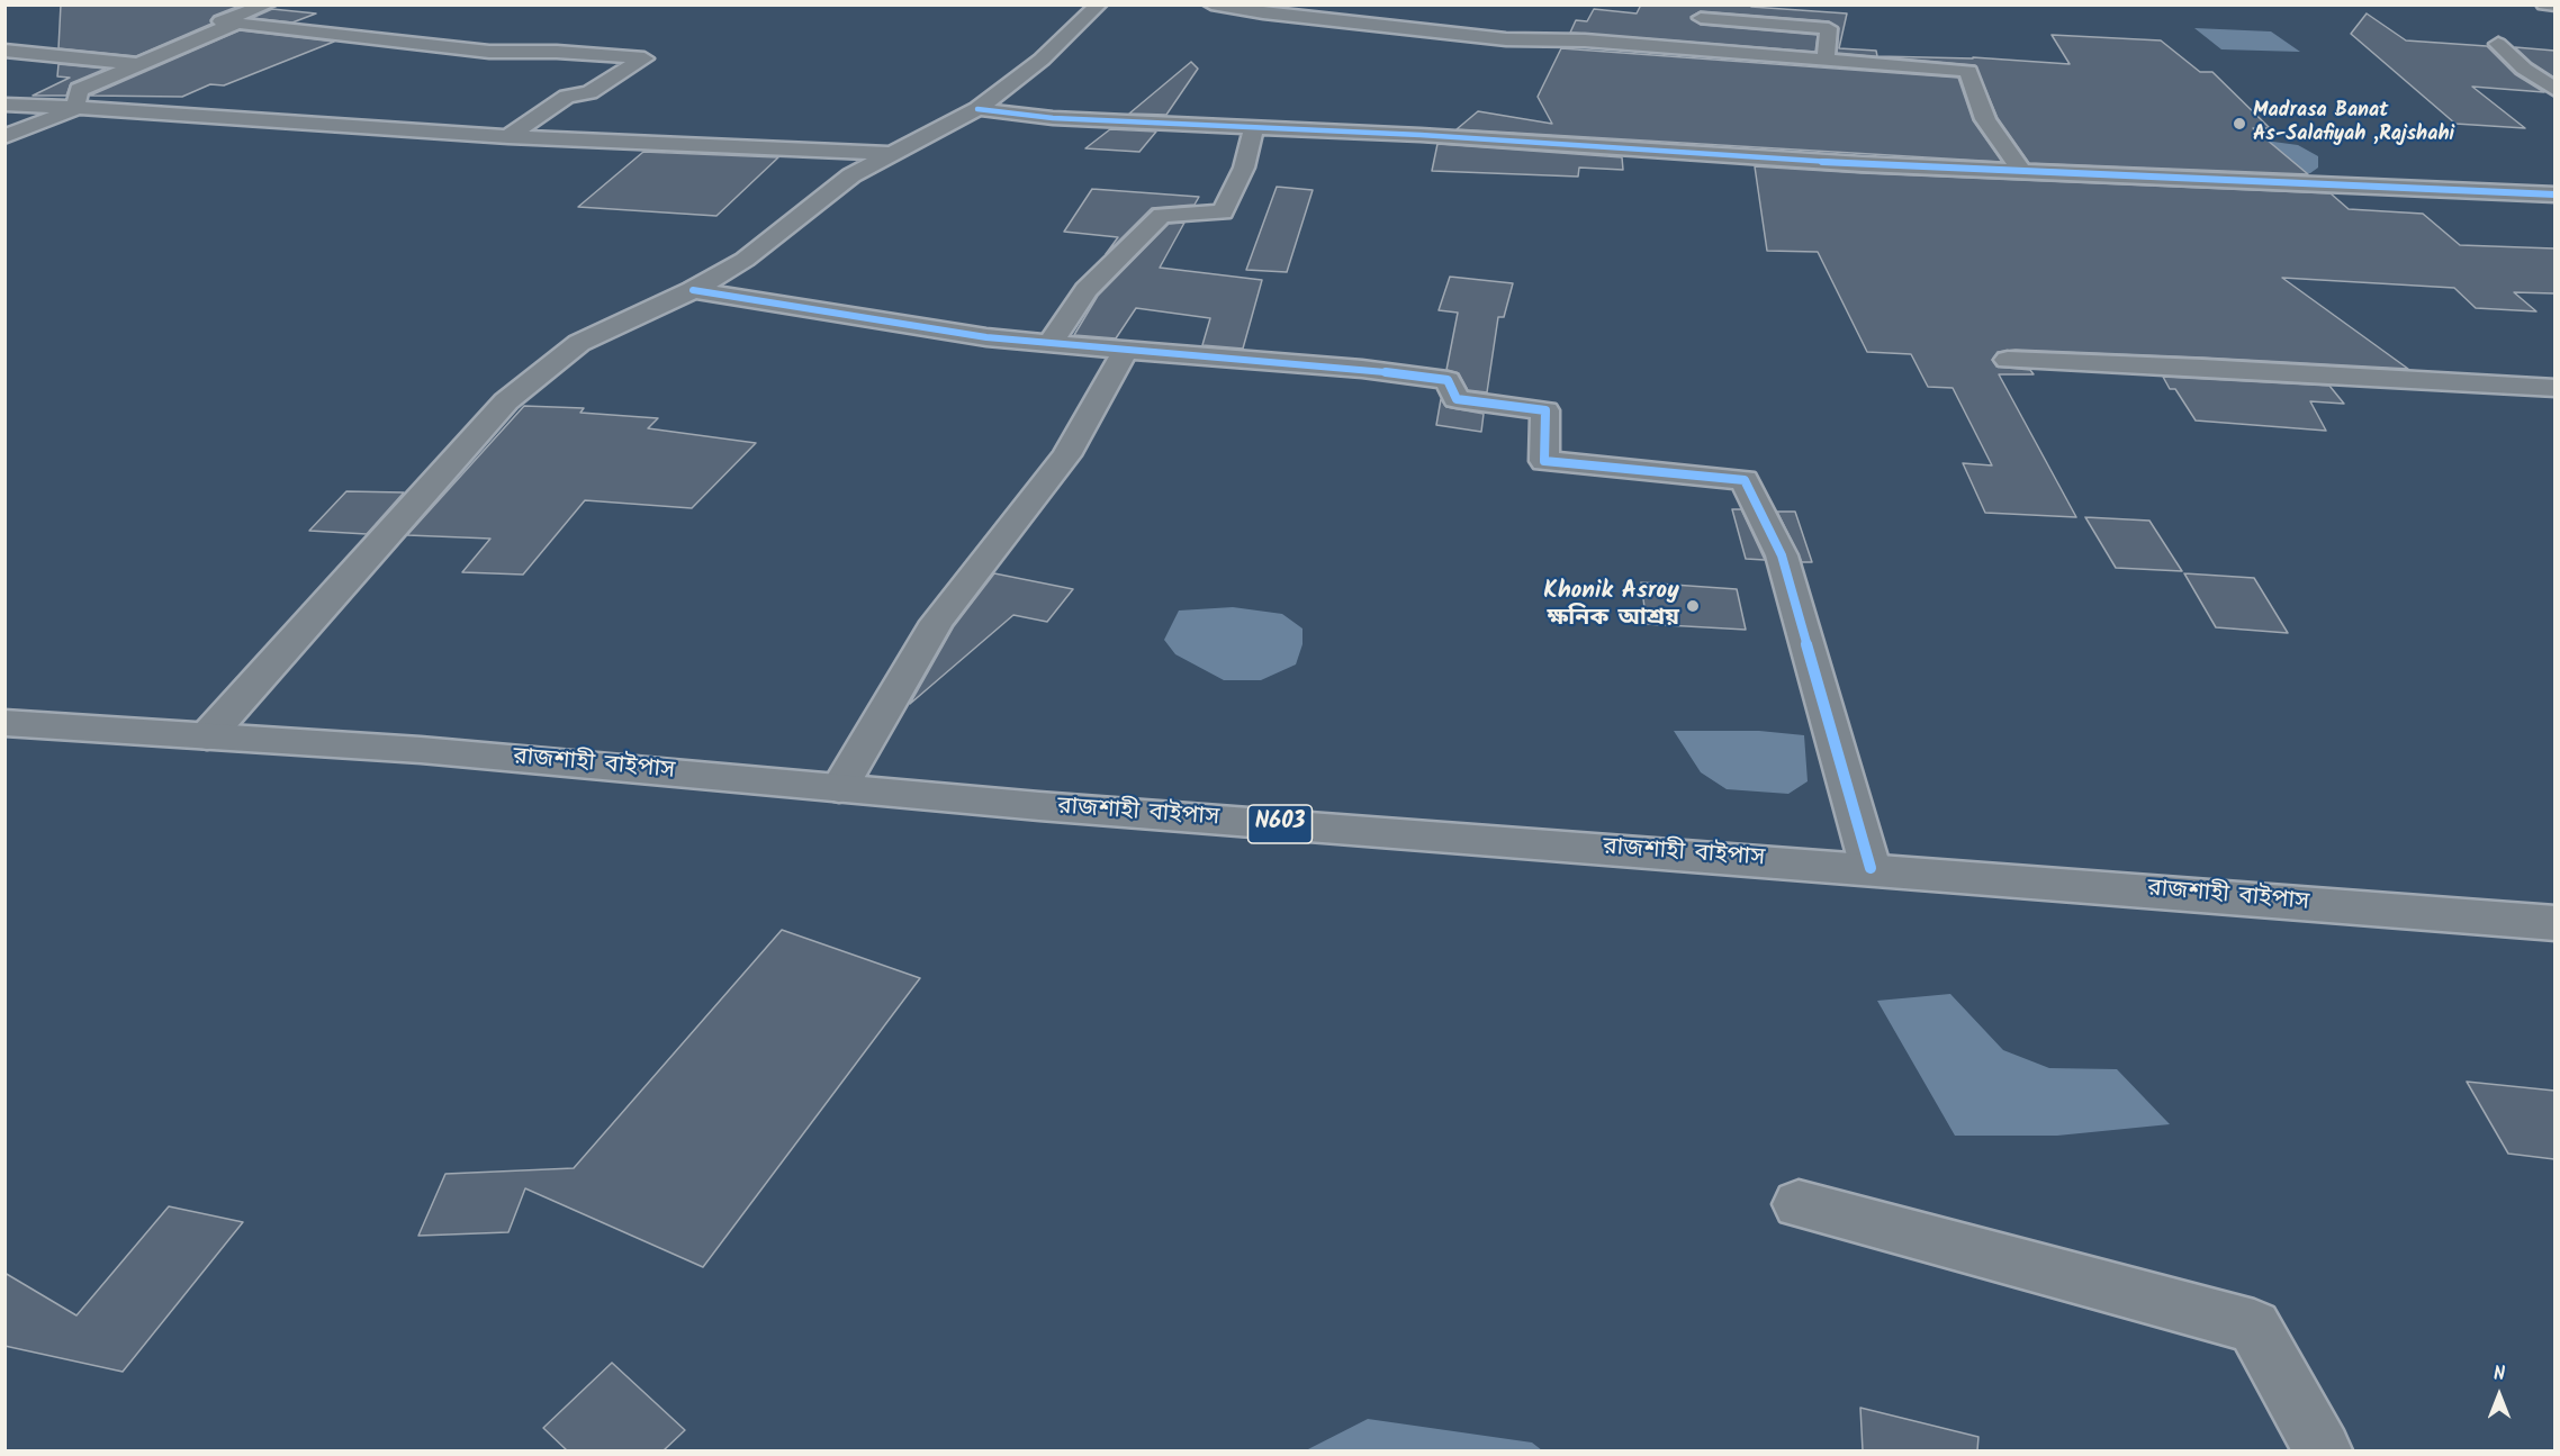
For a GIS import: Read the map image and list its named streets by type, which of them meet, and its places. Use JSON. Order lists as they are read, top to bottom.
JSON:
{
  "streets": {
    "main road": ["রাজশাহী বাইপাস", "N603"]
  },
  "places": ["Madrasa Banat As-Salafiyah ,Rajshahi", "Khonik Asroy ক্ষনিক আশ্রয়"],
  "north": "top"
}
